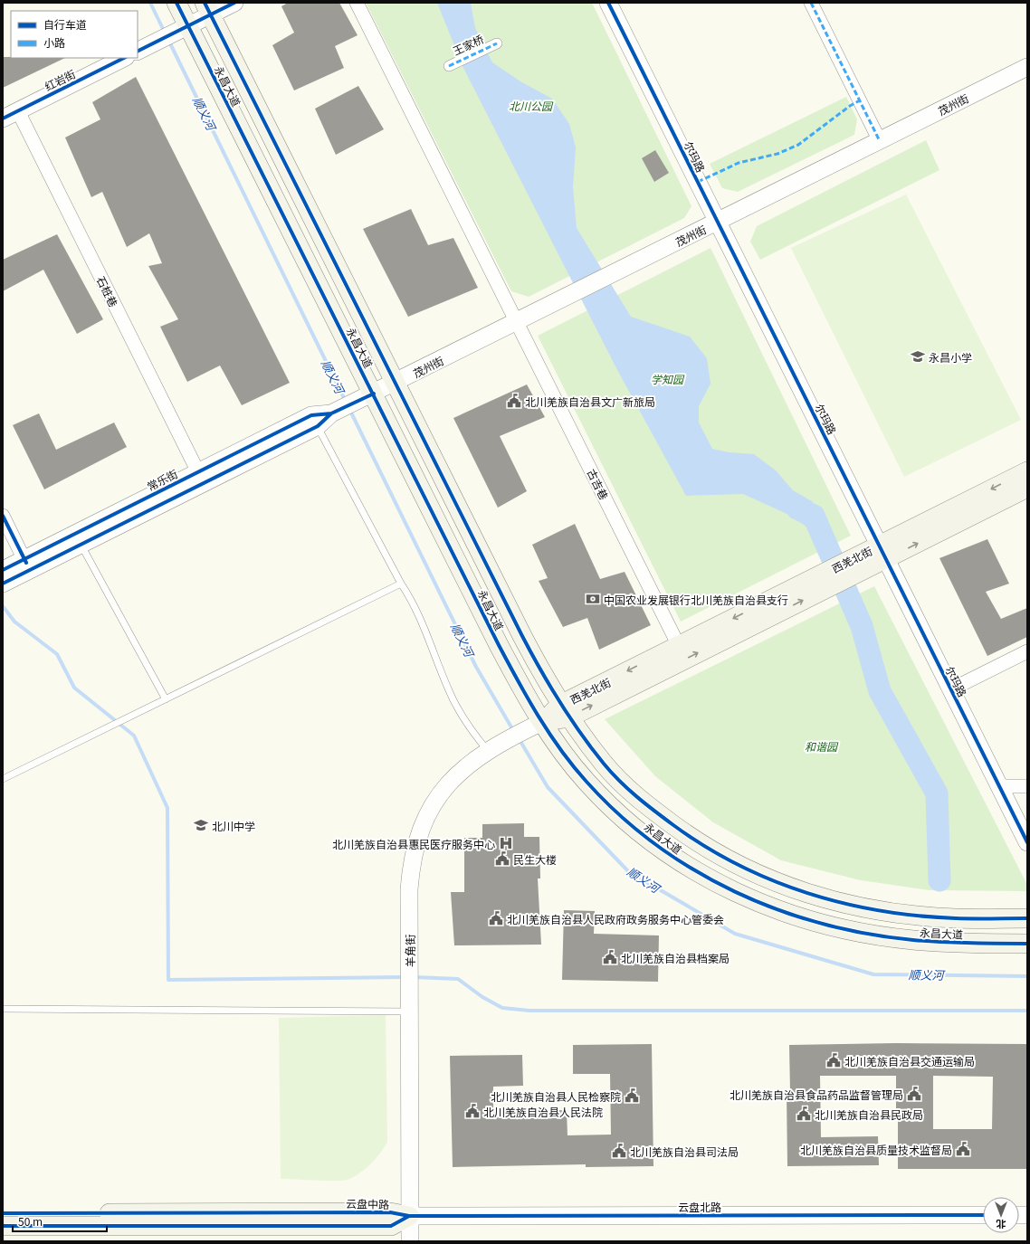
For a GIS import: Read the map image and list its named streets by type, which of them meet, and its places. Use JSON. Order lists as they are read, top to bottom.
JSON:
{
  "streets": {
    "main road": ["永昌大道", "西羌北街", "云盘中路"],
    "street": [
      "王家桥",
      "红岩街",
      "茂州街",
      "尔玛路",
      "石桩巷",
      "常乐街",
      "古吉巷",
      "羊角街",
      "云盘北路"
    ]
  },
  "crossings": [
    ["红岩街", "石桩巷"],
    ["永昌大道", "茂州街"],
    ["永昌大道", "常乐街"],
    ["永昌大道", "西羌北街"],
    ["永昌大道", "羊角街"],
    ["茂州街", "尔玛路"],
    ["茂州街", "常乐街"],
    ["茂州街", "古吉巷"],
    ["尔玛路", "西羌北街"],
    ["石桩巷", "常乐街"],
    ["古吉巷", "西羌北街"],
    ["西羌北街", "羊角街"],
    ["羊角街", "云盘中路"],
    ["羊角街", "云盘北路"],
    ["云盘中路", "云盘北路"]
  ],
  "water": ["顺义河"],
  "parks": ["北川公园", "学知园", "和谐园"],
  "places": {
    "school or university": ["永昌小学", "北川中学"],
    "public building": [
      "北川羌族自治县文广新旅局",
      "民生大楼",
      "北川羌族自治县人民政府政务服务中心管委会",
      "北川羌族自治县档案局",
      "北川羌族自治县交通运输局",
      "北川羌族自治县食品药品监督管理局",
      "北川羌族自治县人民检察院",
      "北川羌族自治县人民法院",
      "北川羌族自治县民政局",
      "北川羌族自治县质量技术监督局",
      "北川羌族自治县司法局"
    ],
    "bank": ["中国农业发展银行北川羌族自治县支行"],
    "hospital": ["北川羌族自治县惠民医疗服务中心"]
  },
  "legend": ["自行车道", "小路"],
  "scale_bar": "50 m",
  "north": "bottom"
}
